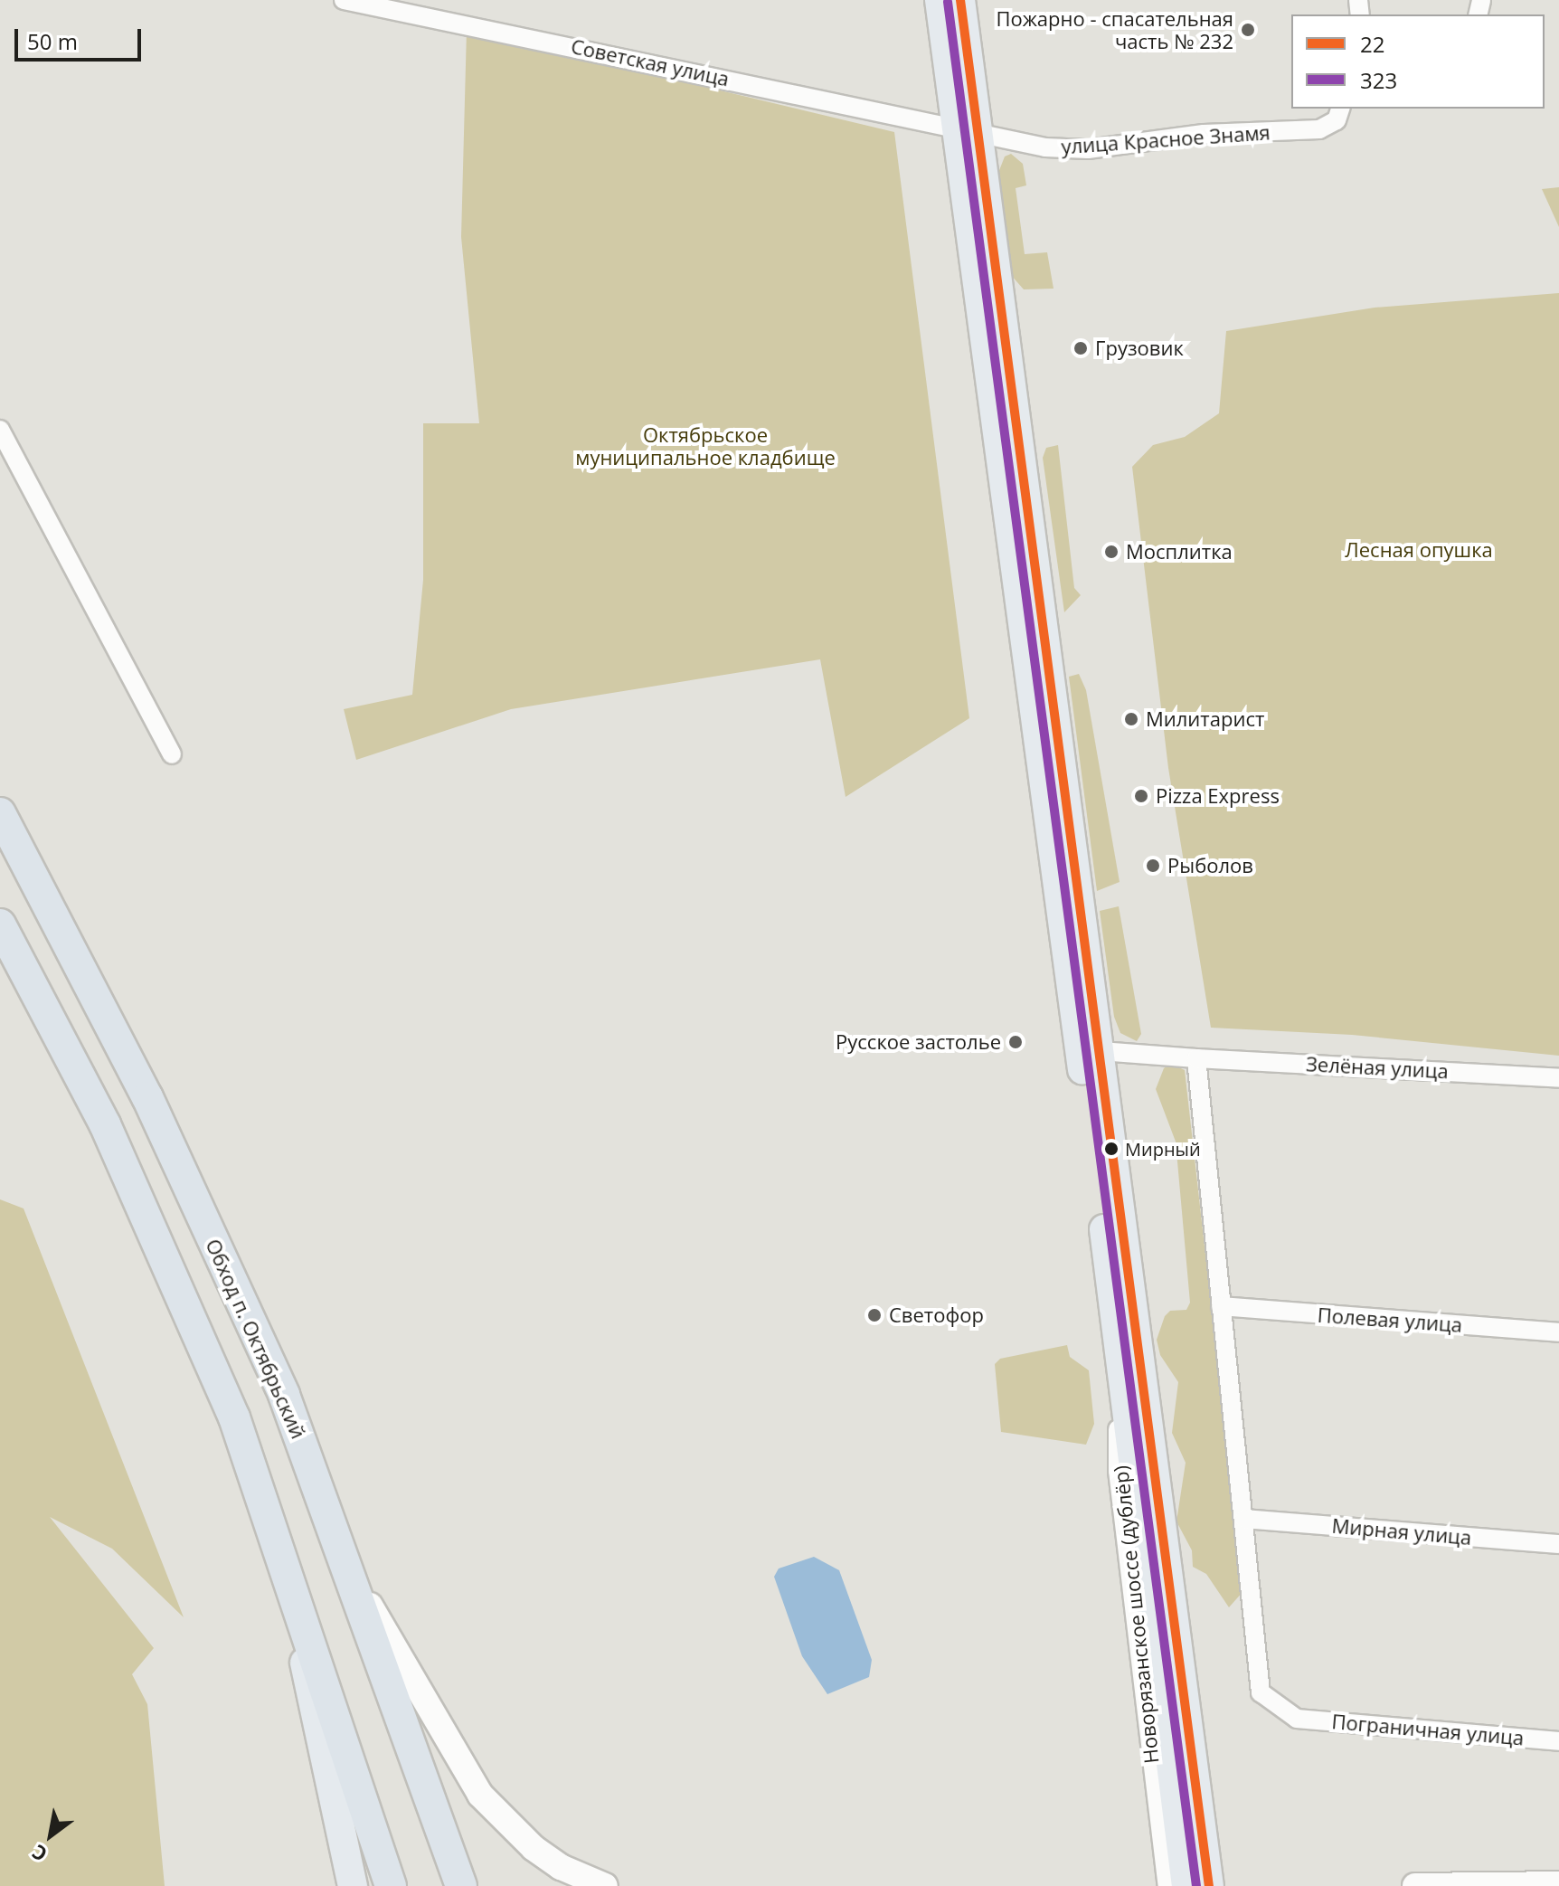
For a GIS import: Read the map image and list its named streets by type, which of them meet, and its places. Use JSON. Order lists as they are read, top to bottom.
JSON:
{
  "streets": {
    "highway": ["Обход п. Октябрьский"],
    "street": [
      "Советская улица",
      "улица Красное Знамя",
      "Зелёная улица",
      "Полевая улица",
      "Мирная улица",
      "Новорязанское шоссе (дублёр)",
      "Пограничная улица"
    ]
  },
  "crossings": [
    ["Советская улица", "улица Красное Знамя"],
    ["Мирная улица", "Пограничная улица"]
  ],
  "parks": ["Октябрьское муниципальное кладбище", "Лесная опушка"],
  "places": [
    "Пожарно - спасательная часть № 232",
    "Грузовик",
    "Мосплитка",
    "Милитарист",
    "Pizza Express",
    "Рыболов",
    "Русское застолье",
    "Мирный",
    "Светофор"
  ],
  "lines": ["transit line 22", "transit line 323"],
  "legend": ["22", "323"],
  "scale_bar": "50 m",
  "north": "bottom left"
}
